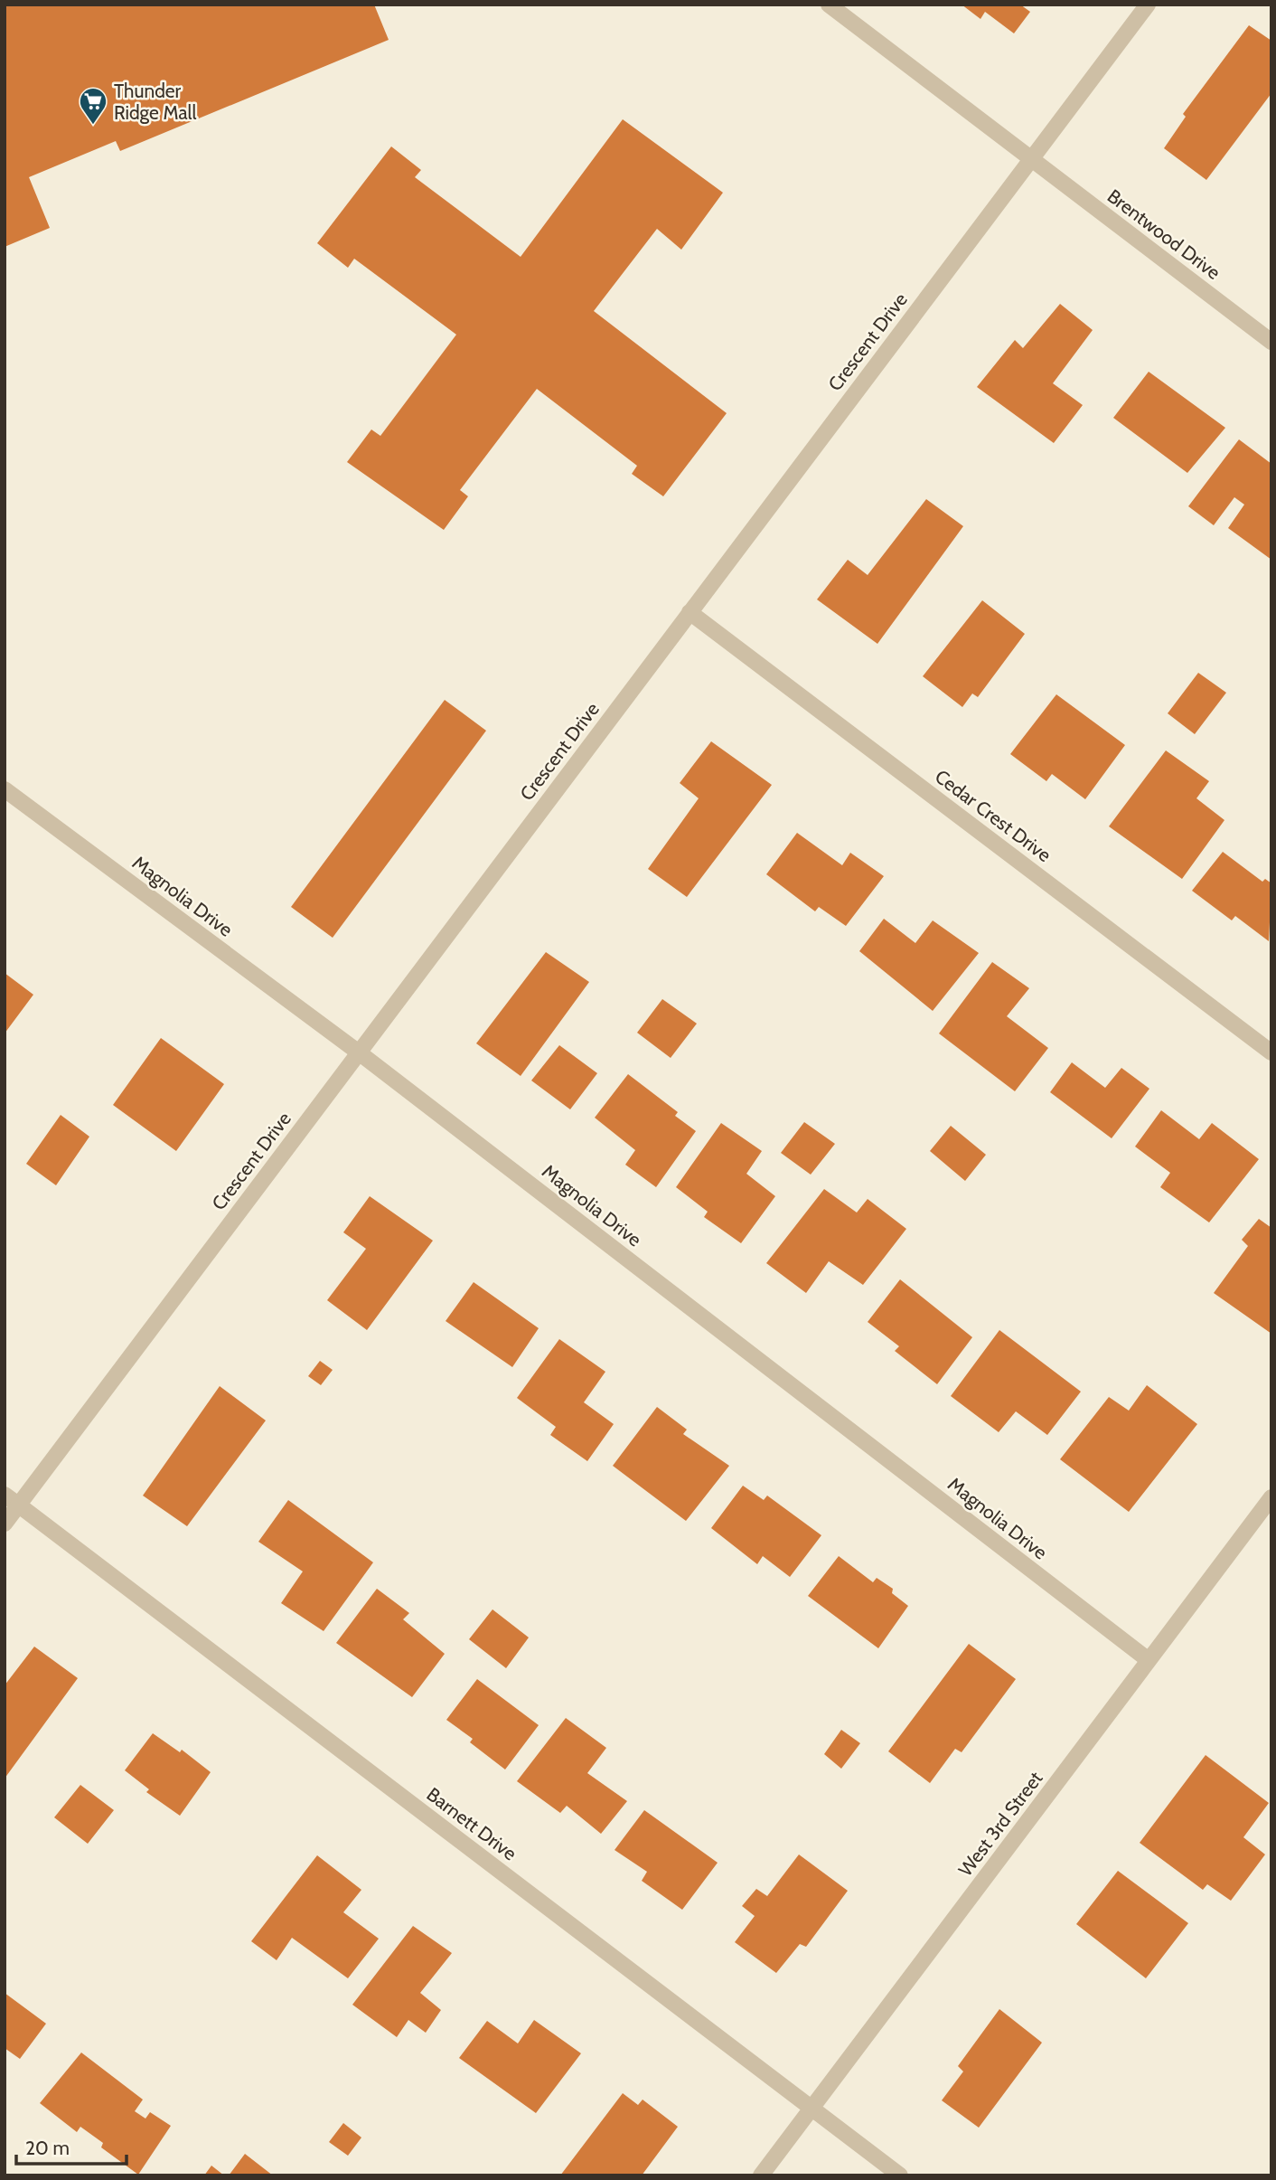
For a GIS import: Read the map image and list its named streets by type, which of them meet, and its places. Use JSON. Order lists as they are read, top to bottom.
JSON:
{
  "streets": {
    "street": [
      "Brentwood Drive",
      "Crescent Drive",
      "Cedar Crest Drive",
      "Magnolia Drive",
      "Barnett Drive",
      "West 3rd Street"
    ]
  },
  "crossings": [
    ["Brentwood Drive", "Crescent Drive"],
    ["Crescent Drive", "Cedar Crest Drive"],
    ["Crescent Drive", "Magnolia Drive"],
    ["Crescent Drive", "Barnett Drive"],
    ["Magnolia Drive", "West 3rd Street"],
    ["Barnett Drive", "West 3rd Street"]
  ],
  "places": {
    "supermarket": ["Thunder Ridge Mall"]
  },
  "scale_bar": "20 m"
}
